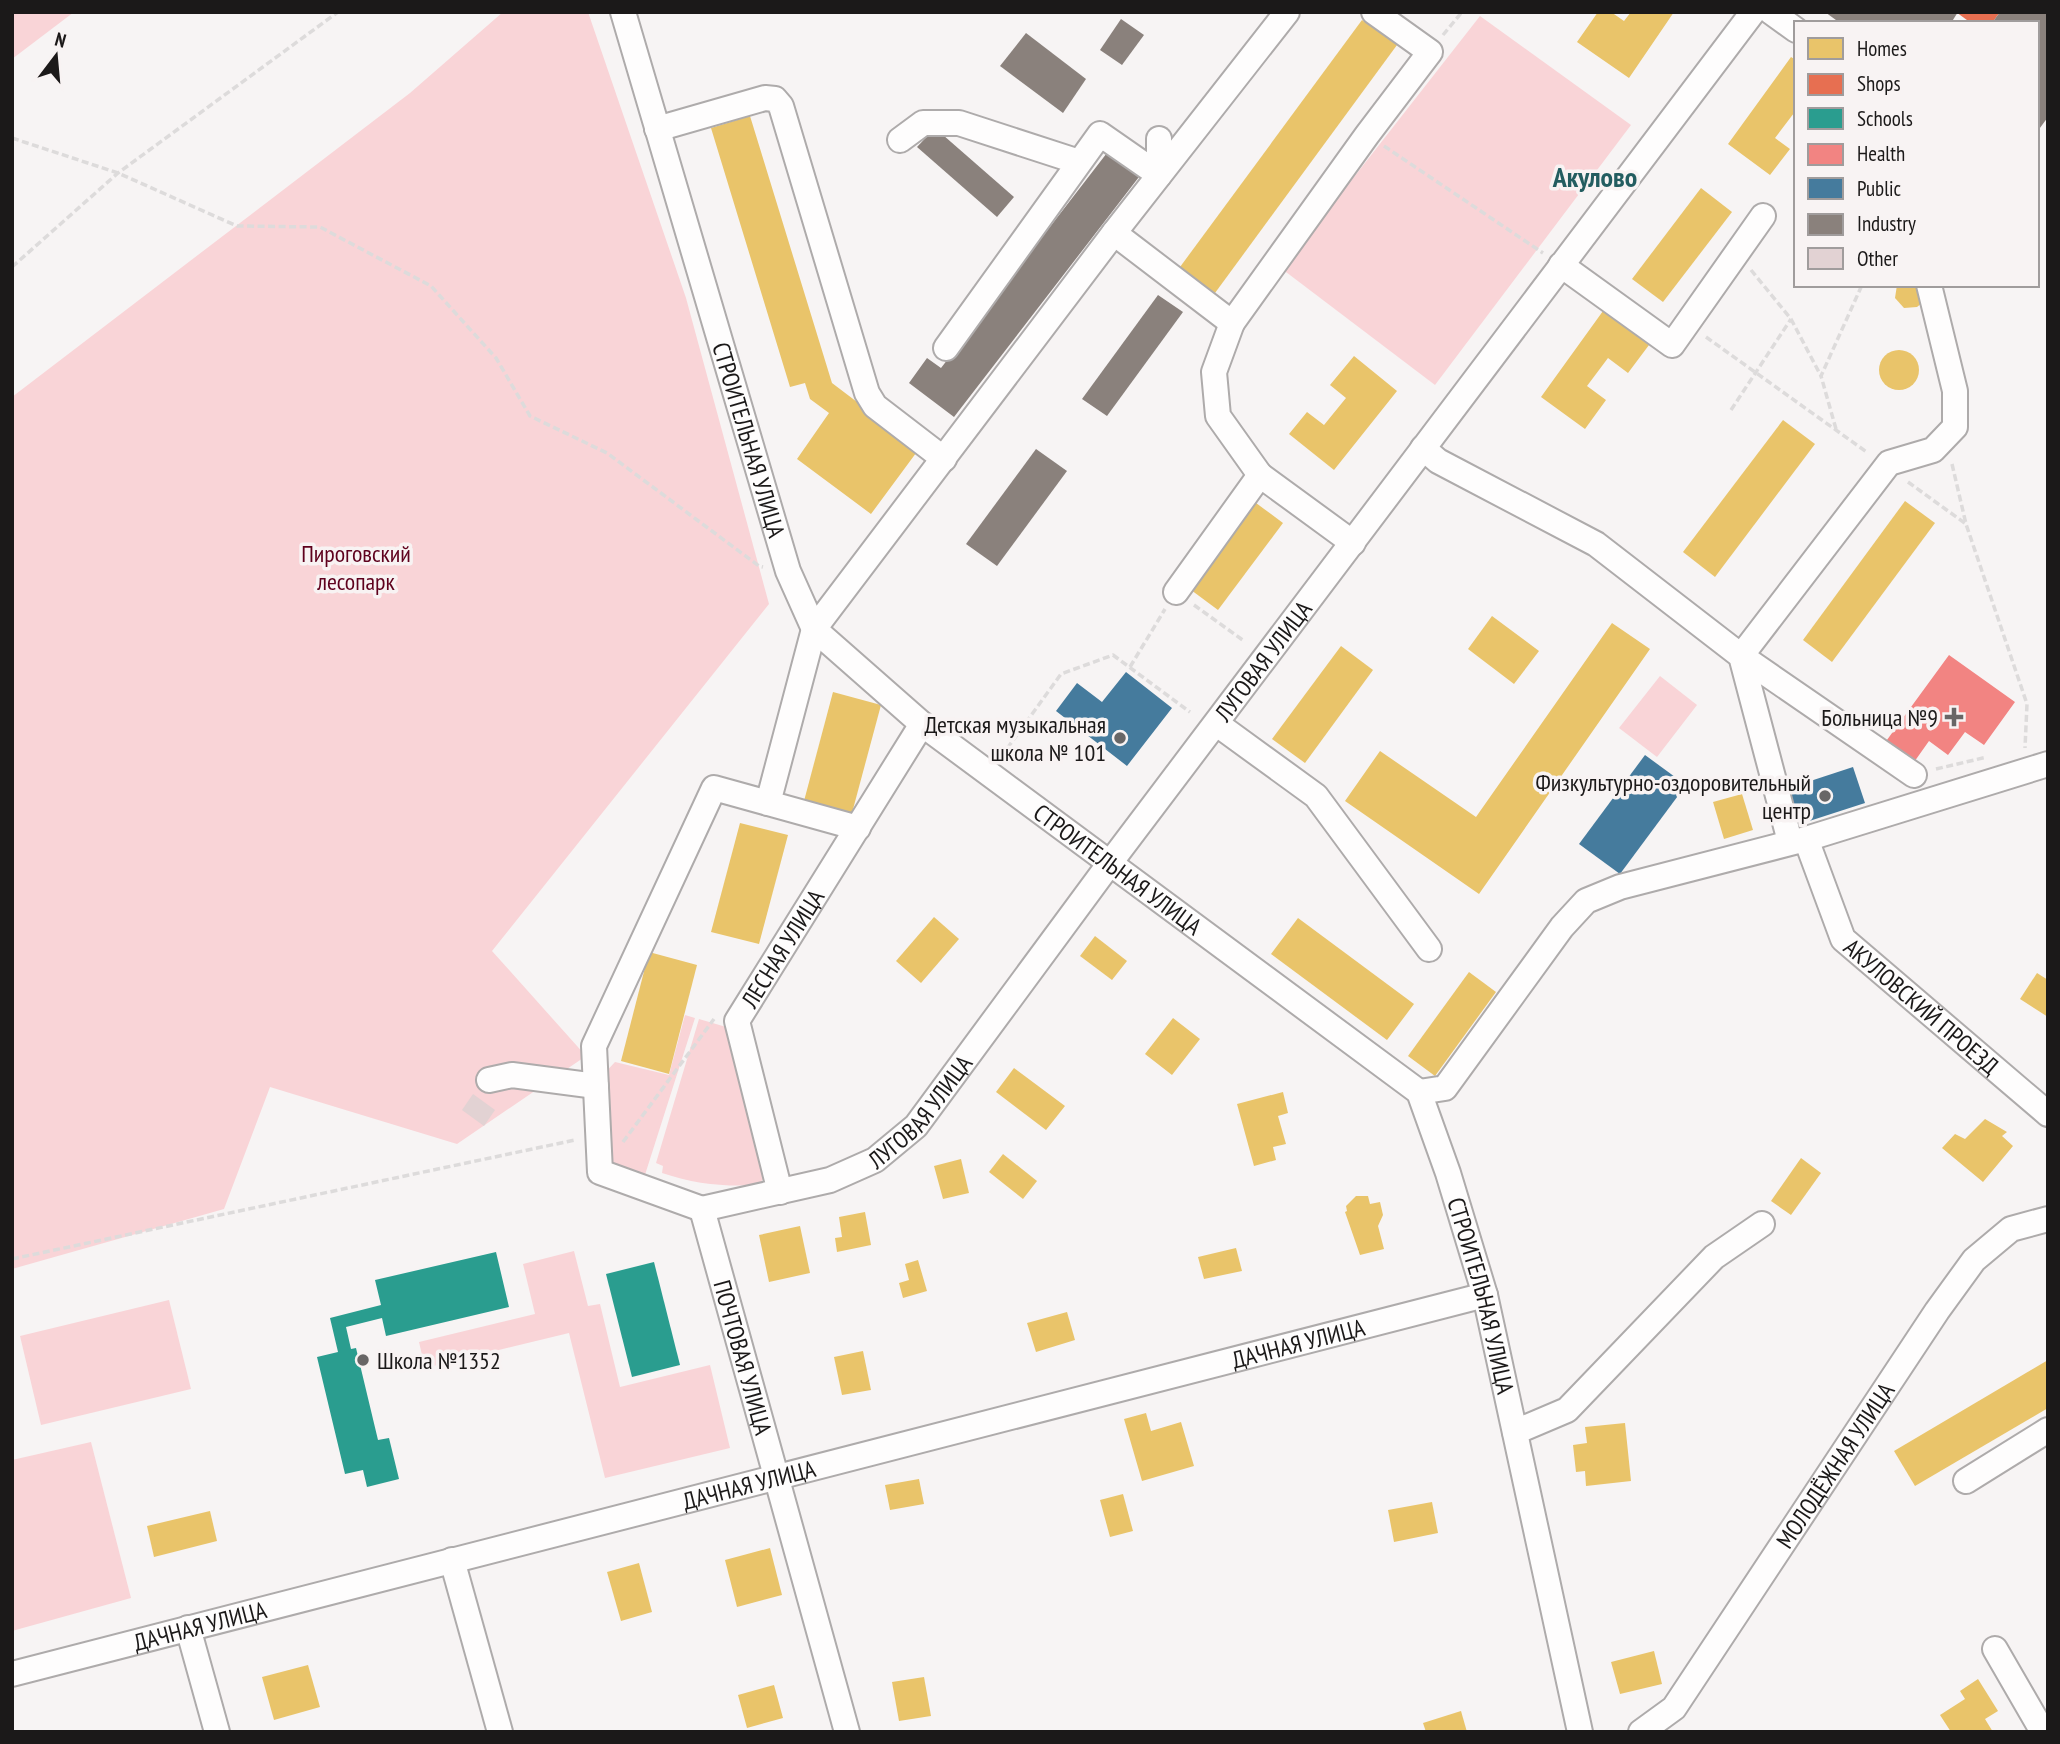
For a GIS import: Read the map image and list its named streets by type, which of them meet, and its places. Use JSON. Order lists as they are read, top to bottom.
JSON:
{
  "streets": {
    "street": [
      "СТРОИТЕЛЬНАЯ УЛИЦА",
      "ЛУГОВАЯ УЛИЦА",
      "ЛЕСНАЯ УЛИЦА",
      "АКУЛОВСКИЙ ПРОЕЗД",
      "ДАЧНАЯ УЛИЦА",
      "ПОЧТОВАЯ УЛИЦА",
      "МОЛОДЁЖНАЯ УЛИЦА"
    ]
  },
  "crossings": [
    ["СТРОИТЕЛЬНАЯ УЛИЦА", "ЛУГОВАЯ УЛИЦА"],
    ["СТРОИТЕЛЬНАЯ УЛИЦА", "ЛЕСНАЯ УЛИЦА"],
    ["СТРОИТЕЛЬНАЯ УЛИЦА", "ДАЧНАЯ УЛИЦА"],
    ["ЛУГОВАЯ УЛИЦА", "ЛЕСНАЯ УЛИЦА"],
    ["ЛУГОВАЯ УЛИЦА", "ПОЧТОВАЯ УЛИЦА"],
    ["ДАЧНАЯ УЛИЦА", "ПОЧТОВАЯ УЛИЦА"]
  ],
  "districts": ["Акулово"],
  "parks": ["Пироговский лесопарк"],
  "places": {
    "health": ["Больница №9"],
    "other": ["Детская музыкальная школа № 101", "Физкультурно-оздоровительный центр", "Школа №1352"]
  },
  "legend": [
    "Homes",
    "Shops",
    "Schools",
    "Health",
    "Public",
    "Industry",
    "Other"
  ],
  "north": "top"
}
